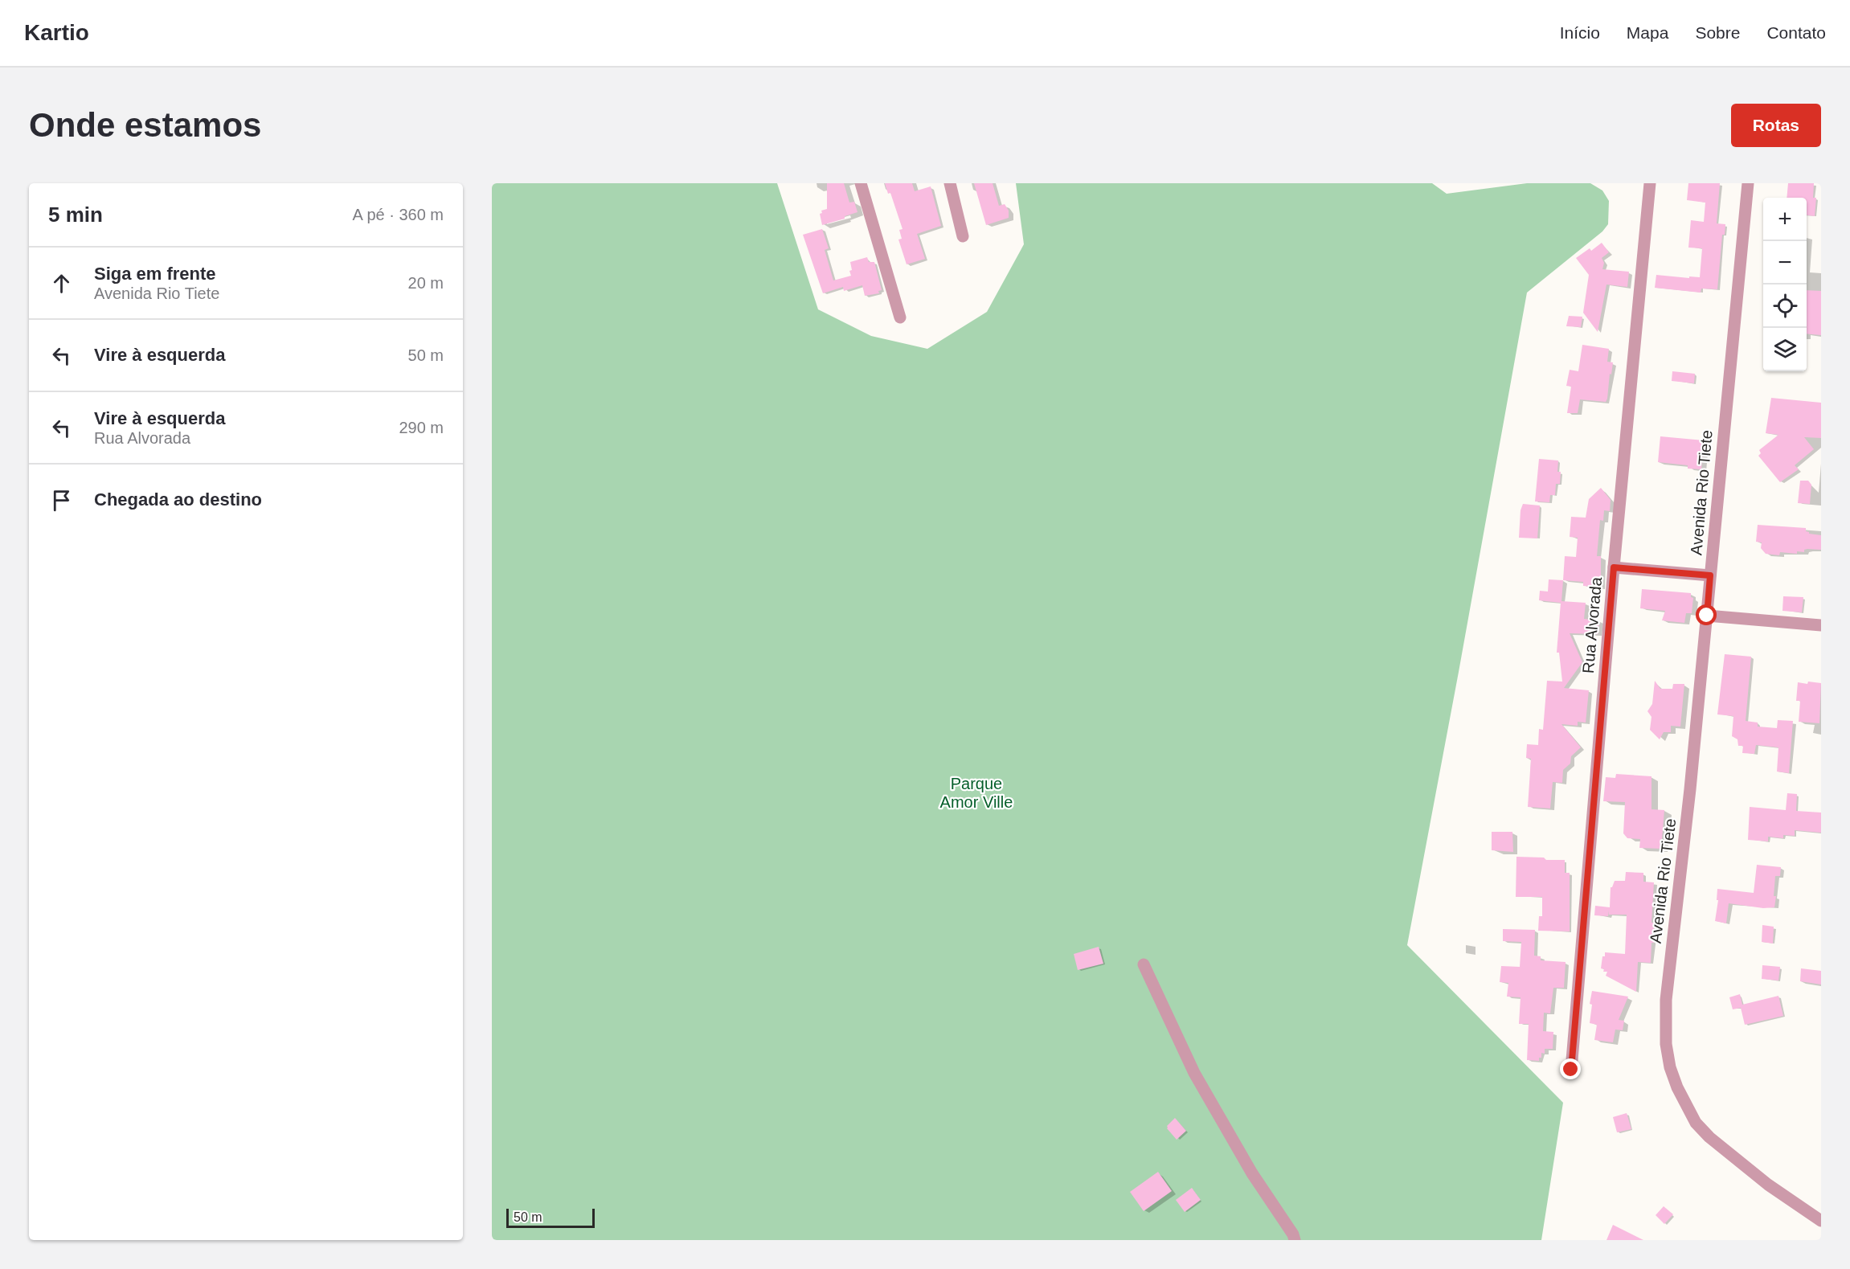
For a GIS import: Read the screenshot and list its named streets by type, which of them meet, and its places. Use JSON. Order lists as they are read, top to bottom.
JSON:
{
  "streets": {
    "street": ["Avenida Rio Tiete", "Rua Alvorada"]
  },
  "parks": ["Parque Amor Ville"],
  "scale_bar": "50 m",
  "page": {
    "header": "Kartio",
    "nav": [
      "Início",
      "Mapa",
      "Sobre",
      "Contato"
    ],
    "buttons": "Rotas",
    "title": "Onde estamos",
    "heading": ["5 min", "A pé · 360 m"],
    "map_buttons": ["+", "−"],
    "list": [
      ["Siga em frente", "Avenida Rio Tiete", "20 m"],
      ["Vire à esquerda", "50 m"],
      ["Vire à esquerda", "Rua Alvorada", "290 m"],
      "Chegada ao destino"
    ],
    "scale": "50 m"
  }
}
